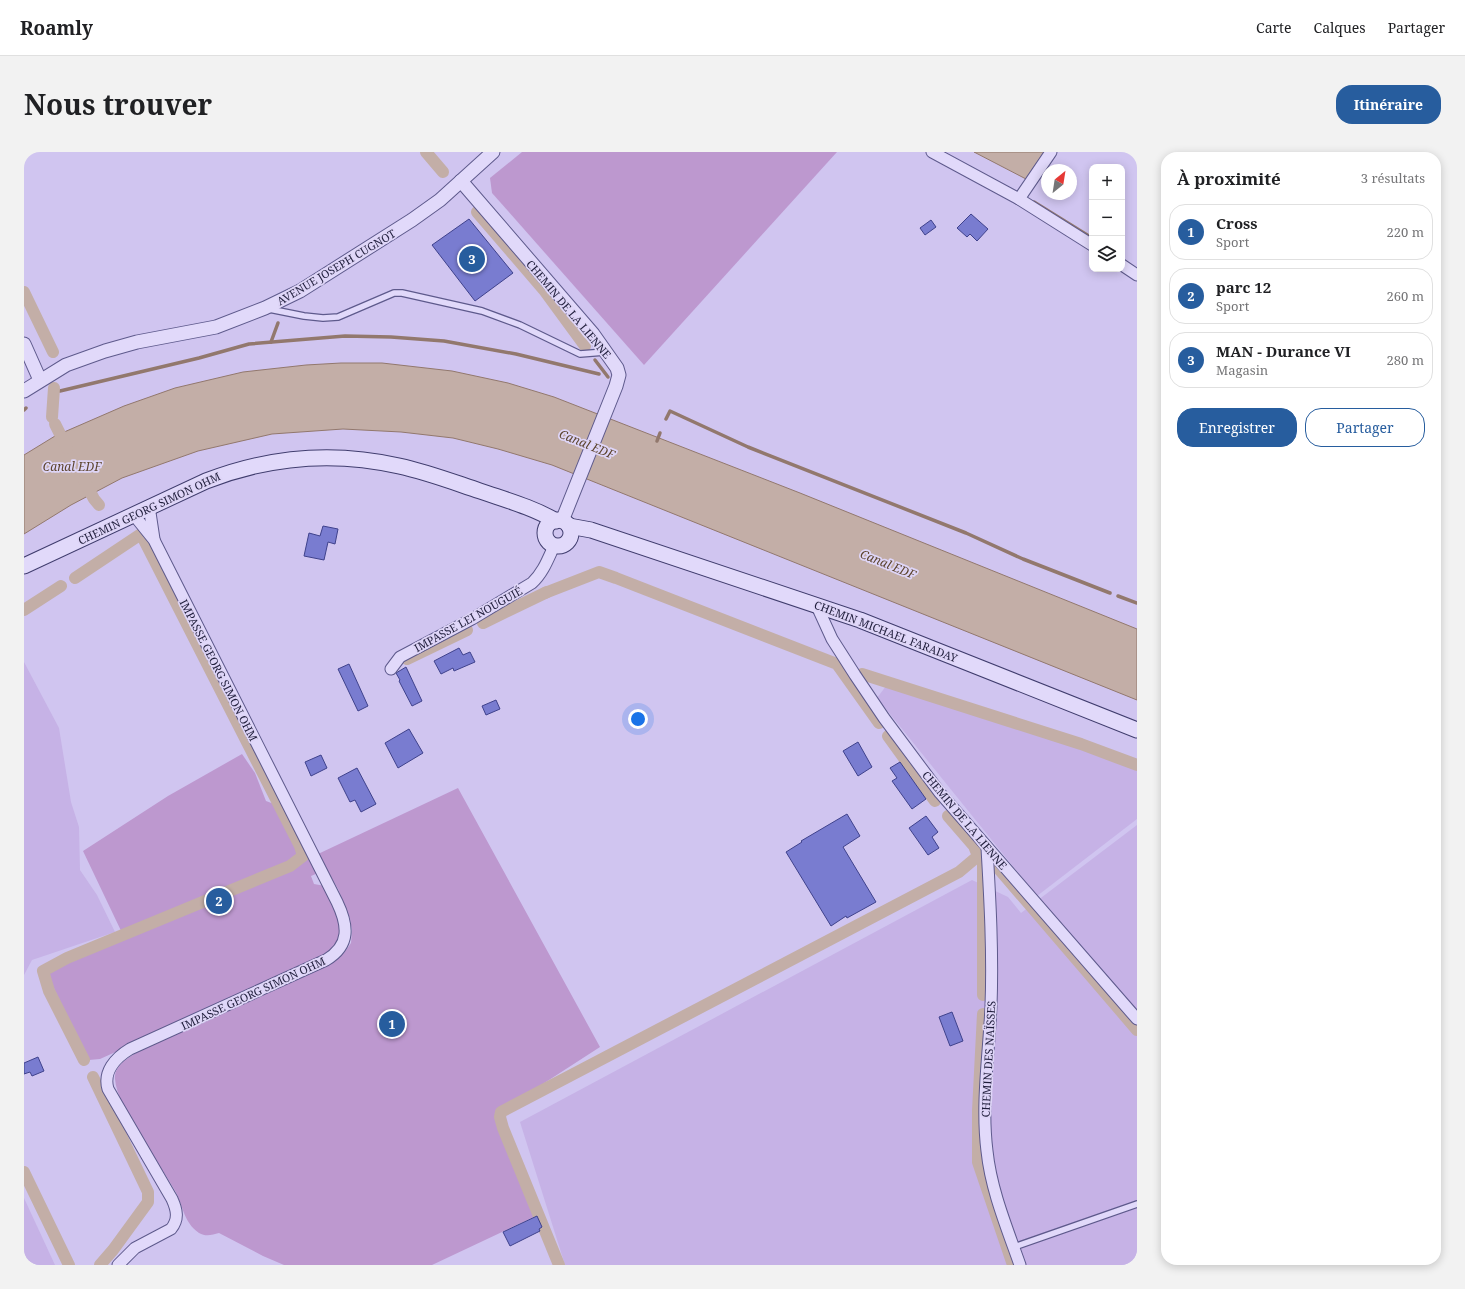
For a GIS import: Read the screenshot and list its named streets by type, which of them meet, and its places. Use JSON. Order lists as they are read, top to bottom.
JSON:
{
  "streets": {
    "main road": ["CHEMIN GEORG SIMON OHM", "CHEMIN MICHAEL FARADAY"],
    "street": [
      "AVENUE JOSEPH CUGNOT",
      "CHEMIN DE LA LIENNE",
      "IMPASSE LEI NOUGUIÉ",
      "IMPASSE GEORG SIMON OHM",
      "CHEMIN DES NAÏSSES"
    ]
  },
  "crossings": [
    ["AVENUE JOSEPH CUGNOT", "CHEMIN DE LA LIENNE"],
    ["CHEMIN DE LA LIENNE", "CHEMIN GEORG SIMON OHM"],
    ["CHEMIN DE LA LIENNE", "CHEMIN MICHAEL FARADAY"],
    ["CHEMIN DE LA LIENNE", "CHEMIN DES NAÏSSES"],
    ["CHEMIN GEORG SIMON OHM", "IMPASSE LEI NOUGUIÉ"],
    ["CHEMIN GEORG SIMON OHM", "CHEMIN MICHAEL FARADAY"],
    ["CHEMIN GEORG SIMON OHM", "IMPASSE GEORG SIMON OHM"],
    ["IMPASSE LEI NOUGUIÉ", "CHEMIN MICHAEL FARADAY"]
  ],
  "water": ["Canal EDF"],
  "north": "top right",
  "page": {
    "header": "Roamly",
    "nav": ["Carte", "Calques", "Partager"],
    "title": "Nous trouver",
    "buttons": [
      "Itinéraire",
      ["Enregistrer", "Partager"]
    ],
    "heading": ["À proximité", "3 résultats"],
    "map_buttons": ["+", "−"],
    "list": [
      {
        "mark": "1",
        "name": "Cross",
        "note": "Sport",
        "value": "220 m"
      },
      {
        "mark": "2",
        "name": "parc 12",
        "note": "Sport",
        "value": "260 m"
      },
      {
        "mark": "3",
        "name": "MAN - Durance VI",
        "note": "Magasin",
        "value": "280 m"
      }
    ],
    "pins": ["3", "2", "1"]
  }
}
